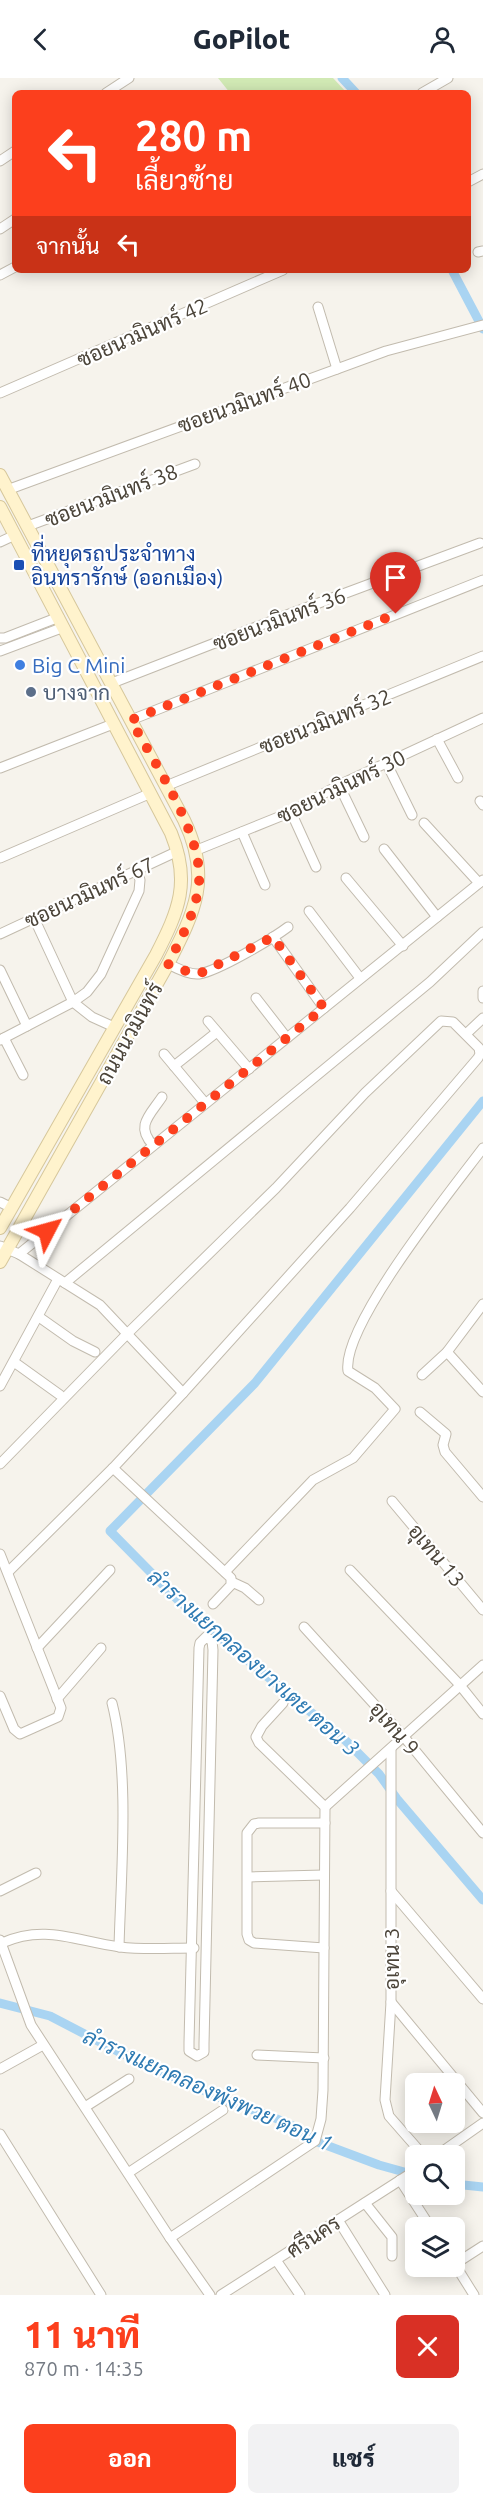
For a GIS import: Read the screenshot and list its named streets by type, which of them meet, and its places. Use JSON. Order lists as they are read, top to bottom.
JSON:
{
  "streets": {
    "main road": ["ถนนนวมินทร์"],
    "street": [
      "ซอยนวมินทร์ 42",
      "ซอยนวมินทร์ 40",
      "ซอยนวมินทร์ 38",
      "ซอยนวมินทร์ 36",
      "ซอยนวมินทร์ 32",
      "ซอยนวมินทร์ 30",
      "ซอยนวมินทร์ 67",
      "อุเทน 13",
      "อุเทน 9",
      "อุเทน 3",
      "ศรีนคร"
    ]
  },
  "crossings": [
    ["ซอยนวมินทร์ 40", "ถนนนวมินทร์"],
    ["ซอยนวมินทร์ 38", "ถนนนวมินทร์"],
    ["ซอยนวมินทร์ 36", "ถนนนวมินทร์"],
    ["ซอยนวมินทร์ 32", "ถนนนวมินทร์"],
    ["ซอยนวมินทร์ 30", "ถนนนวมินทร์"],
    ["ซอยนวมินทร์ 67", "ถนนนวมินทร์"]
  ],
  "water": ["ลำรางแยกคลองบางเตย ตอน 3", "ลำรางแยกคลองพังพวย ตอน 1"],
  "places": {
    "transit": ["ที่หยุดรถประจำทาง อินทรารักษ์ (ออกเมือง)"],
    "other": ["Big C Mini", "บางจาก"]
  },
  "north": "top",
  "page": {
    "header": "GoPilot",
    "turn": ["280 m", "เลี้ยวซ้าย"],
    "then": "จากนั้น",
    "heading": ["11 นาที", "870 m · 14:35"],
    "buttons": ["ออก", "แชร์"]
  }
}
